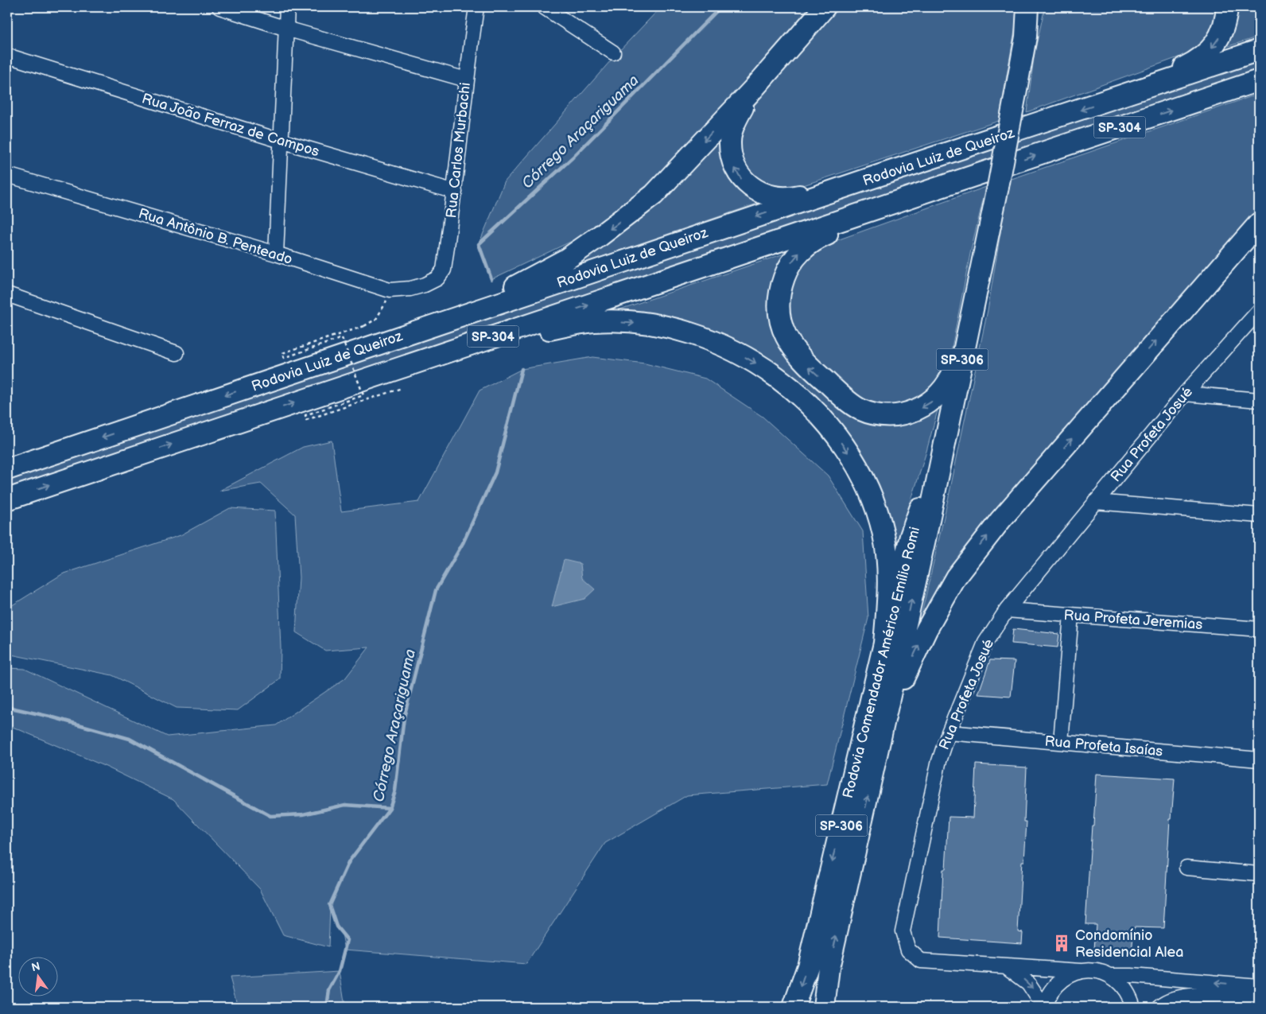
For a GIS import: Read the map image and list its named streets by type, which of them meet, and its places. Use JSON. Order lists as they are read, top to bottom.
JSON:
{
  "streets": {
    "highway": [
      "SP-304",
      "Rodovia Luiz de Queiroz",
      "SP-306",
      "Rodovia Comendador Américo Emílio Romi"
    ],
    "street": [
      "Rua João Ferraz de Campos",
      "Rua Carlos Murbachi",
      "Rua Antônio B. Penteado",
      "Rua Profeta Josué",
      "Rua Profeta Jeremias",
      "Rua Profeta Isaías"
    ]
  },
  "crossings": [
    ["Rua João Ferraz de Campos", "Rua Carlos Murbachi"],
    ["Rua Carlos Murbachi", "Rua Antônio B. Penteado"],
    ["Rua Profeta Josué", "Rua Profeta Jeremias"],
    ["Rua Profeta Josué", "Rua Profeta Isaías"]
  ],
  "water": ["Córrego Araçariguama"],
  "places": {
    "building": ["Condomínio Residencial Alea"]
  },
  "north": "top"
}
